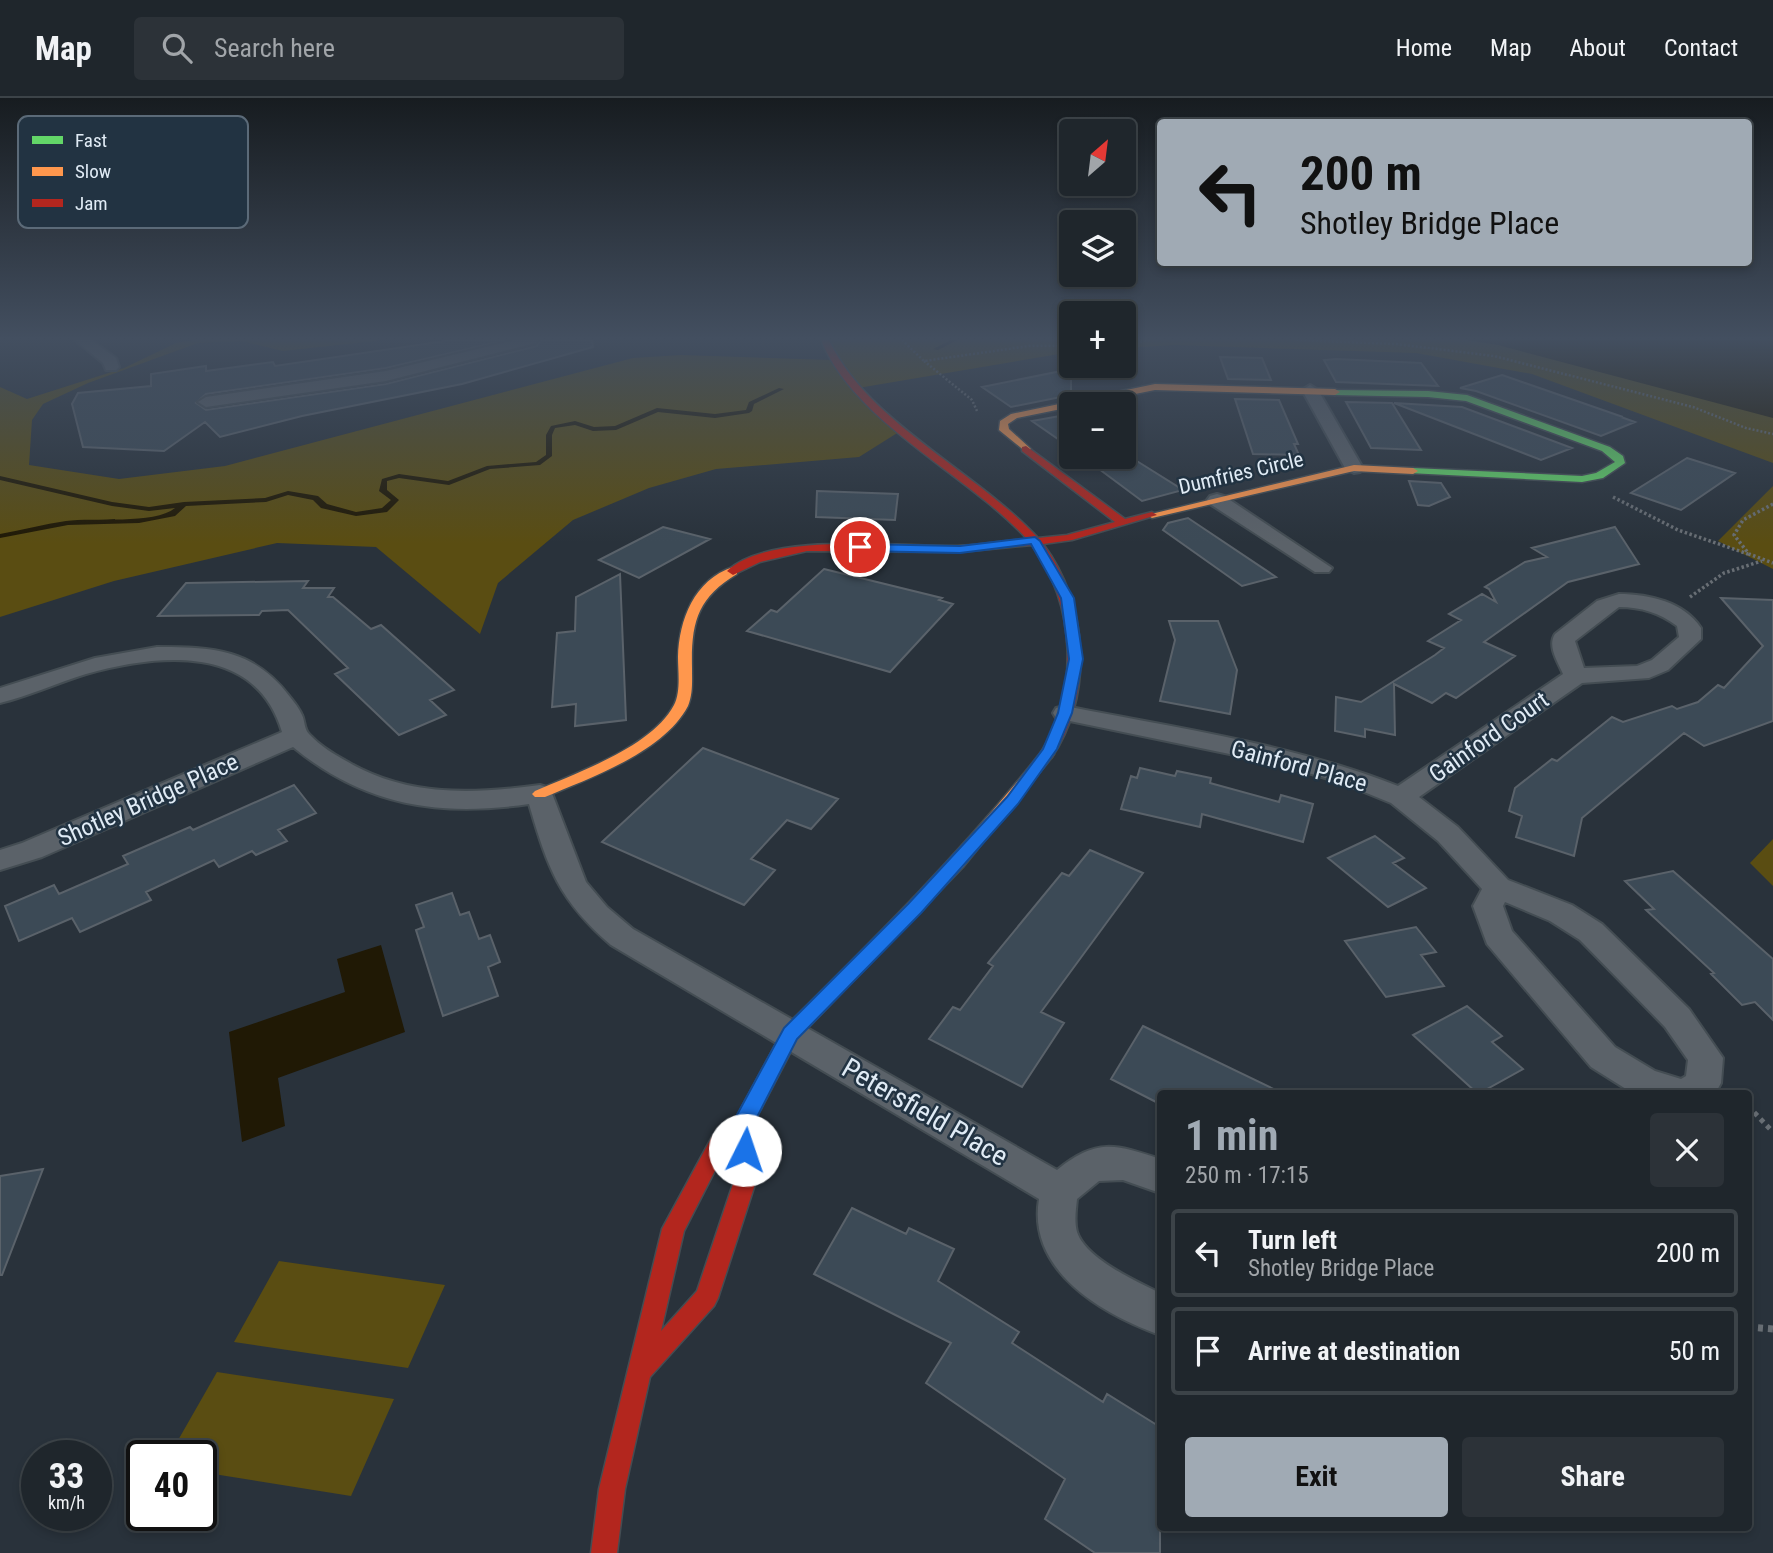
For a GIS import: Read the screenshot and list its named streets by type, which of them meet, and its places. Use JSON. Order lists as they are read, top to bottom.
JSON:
{
  "streets": {
    "street": [
      "Dumfries Circle",
      "Gainford Court",
      "Gainford Place",
      "Shotley Bridge Place",
      "Petersfield Place"
    ]
  },
  "crossings": [
    ["Gainford Court", "Gainford Place"]
  ],
  "legend": ["Fast", "Slow", "Jam"],
  "north": "top right",
  "page": {
    "header": "Map",
    "search": "Search here",
    "nav": [
      "Home",
      "Map",
      "About",
      "Contact"
    ],
    "map_buttons": ["+", "−"],
    "turn": ["200 m", "Shotley Bridge Place"],
    "heading": ["1 min", "250 m · 17:15"],
    "list": [
      {
        "name": "Turn left",
        "note": "Shotley Bridge Place",
        "value": "200 m"
      },
      {
        "name": "Arrive at destination",
        "value": "50 m"
      }
    ],
    "buttons": ["Exit", "Share"],
    "speed": "33 km/h",
    "limit": "40"
  }
}
